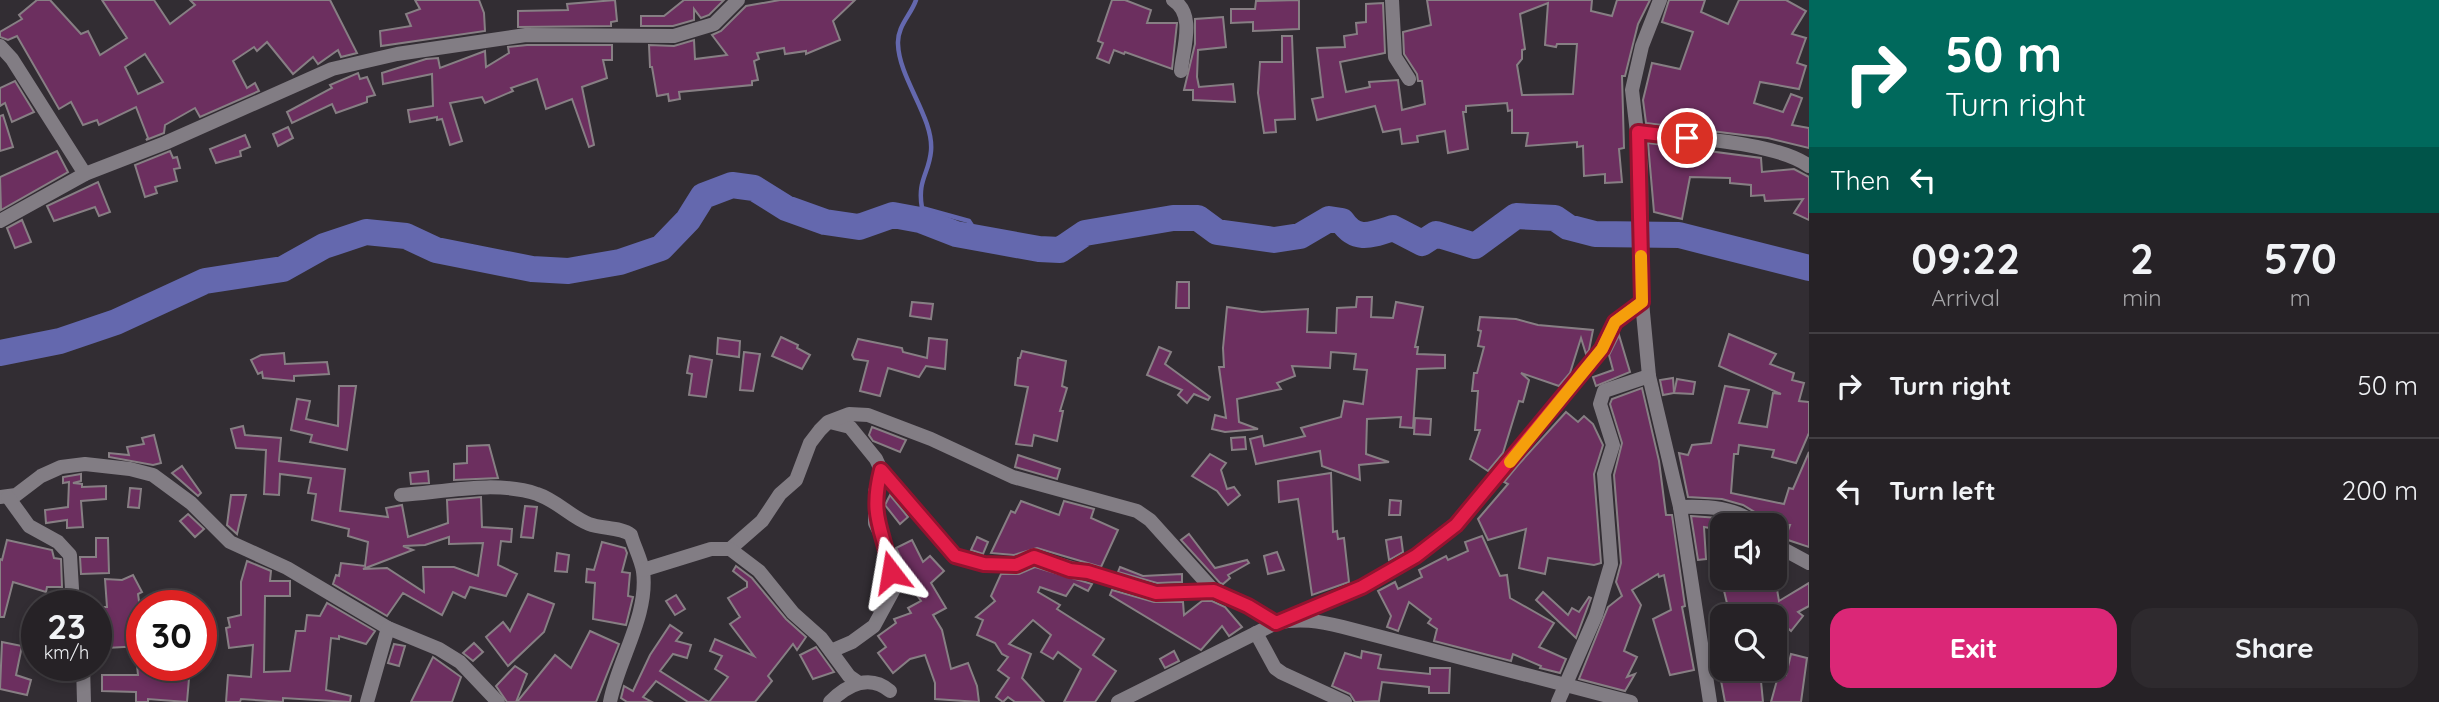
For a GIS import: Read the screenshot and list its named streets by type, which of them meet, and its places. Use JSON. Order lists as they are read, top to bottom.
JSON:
{
  "page": {
    "turn": ["50 m", "Turn right"],
    "then": "Then",
    "eta": [
      "09:22",
      "Arrival",
      "2",
      "min",
      "570",
      "m"
    ],
    "list": [
      {
        "name": "Turn right",
        "value": "50 m"
      },
      {
        "name": "Turn left",
        "value": "200 m"
      }
    ],
    "speed": "23 km/h",
    "limit": "30",
    "buttons": ["Exit", "Share"]
  }
}
